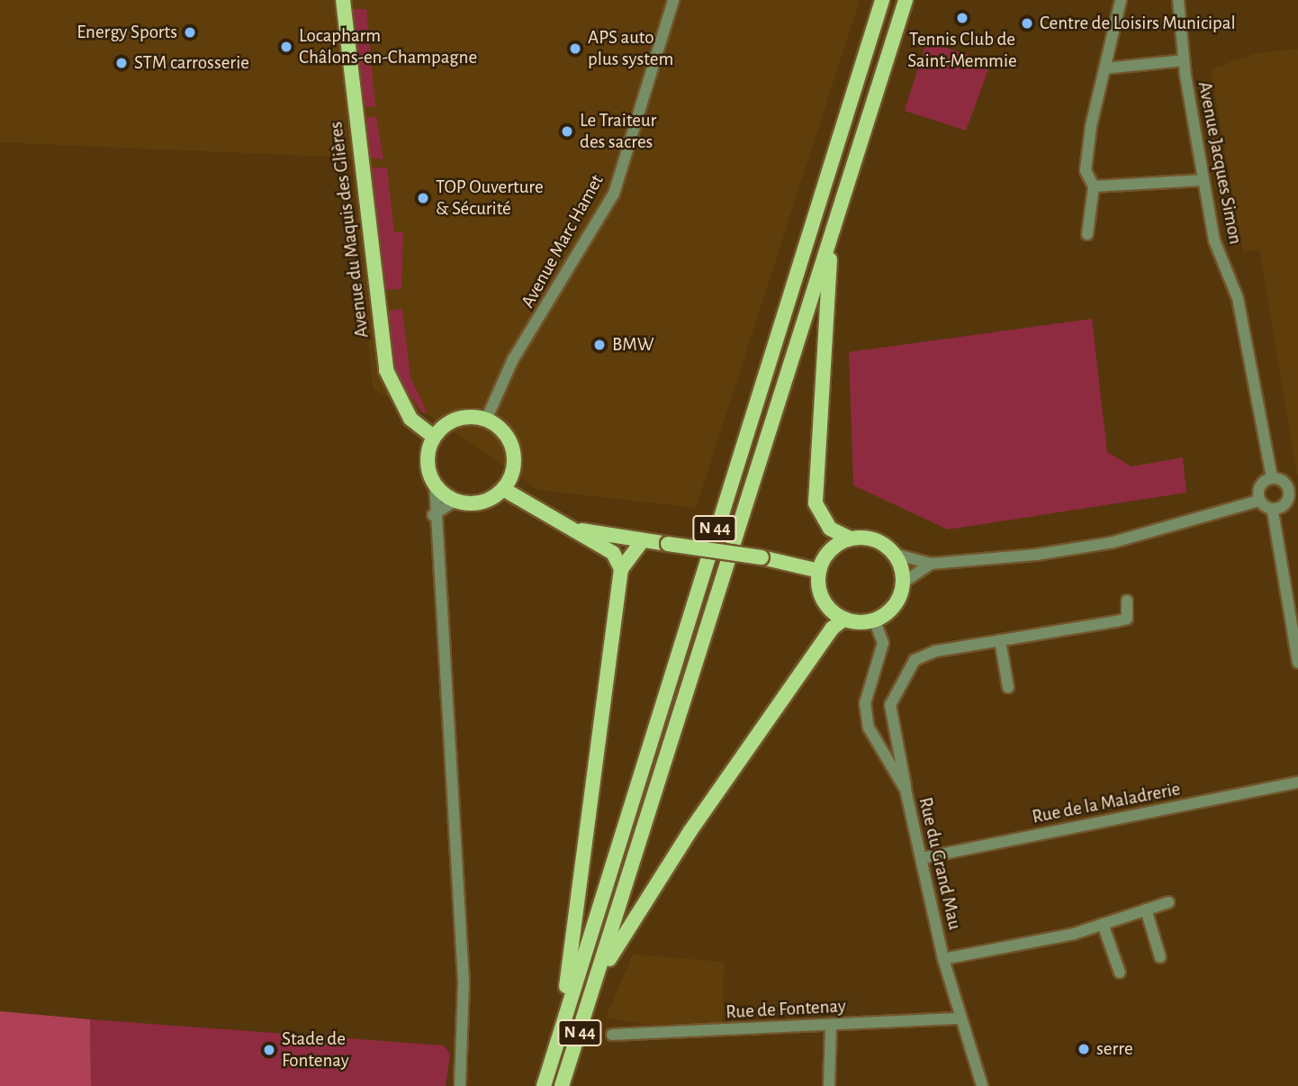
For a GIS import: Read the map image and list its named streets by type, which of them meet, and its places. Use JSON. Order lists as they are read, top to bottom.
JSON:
{
  "streets": {
    "main road": ["Avenue du Maquis des Glières", "N 44"],
    "street": [
      "Avenue Jacques Simon",
      "Avenue Marc Hamet",
      "Rue de la Maladrerie",
      "Rue du Grand Mau",
      "Rue de Fontenay"
    ]
  },
  "crossings": [
    ["Avenue du Maquis des Glières", "Avenue Marc Hamet"],
    ["Rue de la Maladrerie", "Rue du Grand Mau"],
    ["Rue du Grand Mau", "Rue de Fontenay"]
  ],
  "places": [
    "Tennis Club de Saint-Memmie",
    "Centre de Loisirs Municipal",
    "Energy Sports",
    "Locapharm Châlons-en-Champagne",
    "APS auto plus system",
    "STM carrosserie",
    "Le Traiteur des sacres",
    "TOP Ouverture & Sécurité",
    "BMW",
    "serre",
    "Stade de Fontenay"
  ]
}
